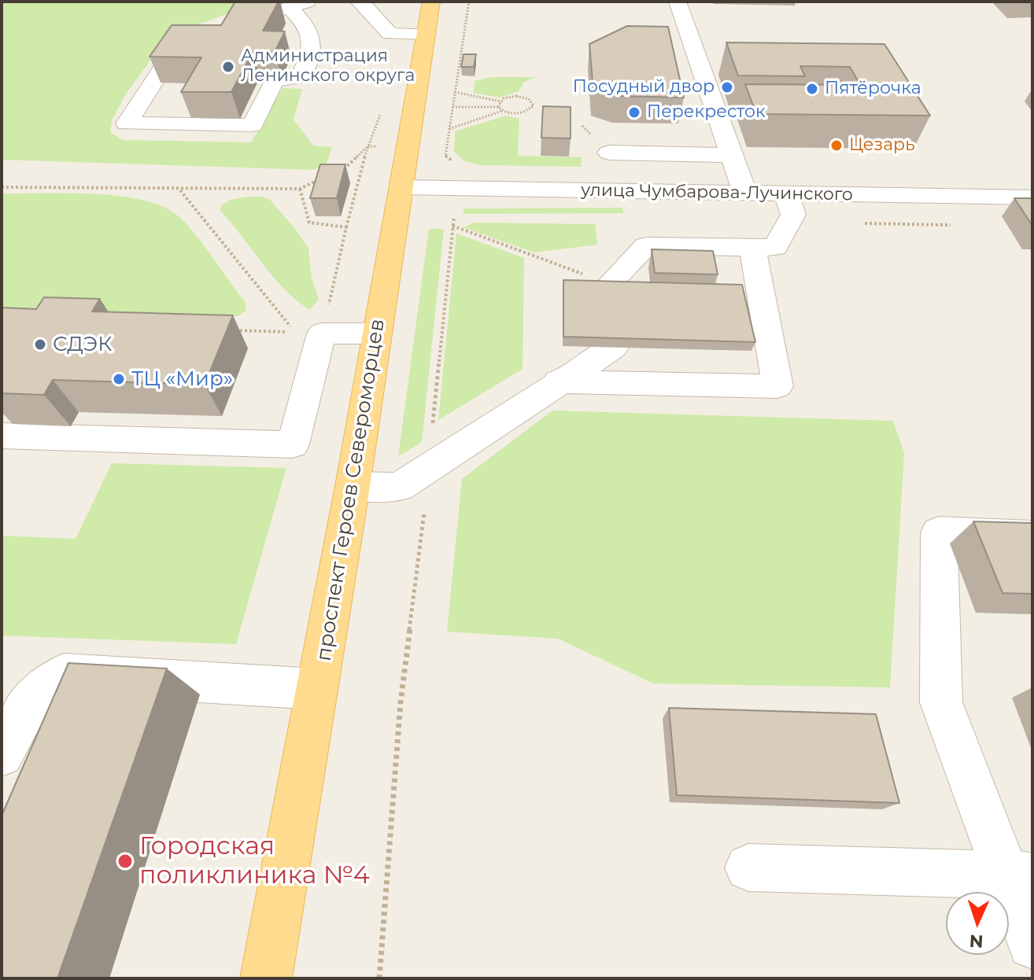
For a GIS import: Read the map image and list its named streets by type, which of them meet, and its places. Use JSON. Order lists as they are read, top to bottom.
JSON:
{
  "streets": {
    "main road": ["проспект Героев Североморцев"],
    "street": ["улица Чумбарова-Лучинского"]
  },
  "crossings": [
    ["улица Чумбарова-Лучинского", "проспект Героев Североморцев"]
  ],
  "places": [
    "Администрация Ленинского округа",
    "Посудный двор",
    "Пятёрочка",
    "Перекресток",
    "Цезарь",
    "СДЭК",
    "ТЦ «Мир»",
    "Городская поликлиника №4"
  ],
  "north": "bottom"
}
